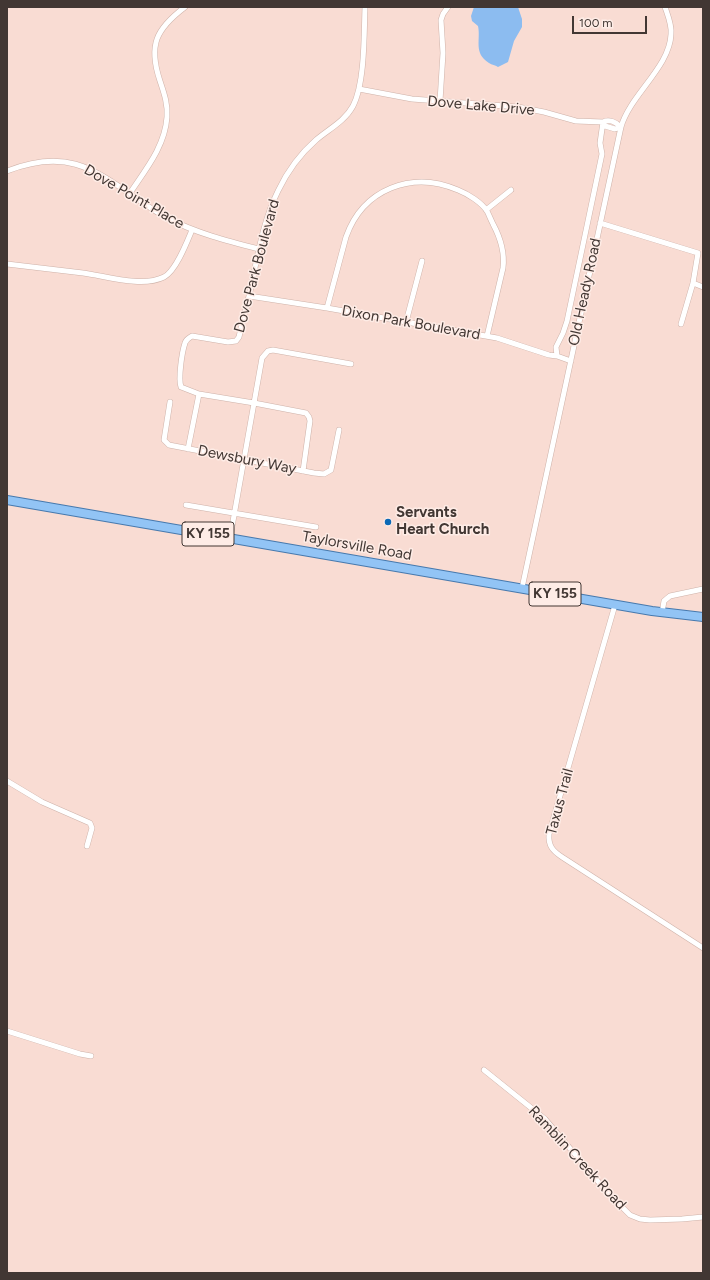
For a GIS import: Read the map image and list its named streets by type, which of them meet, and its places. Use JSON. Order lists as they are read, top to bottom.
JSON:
{
  "streets": {
    "main road": ["KY 155", "Taylorsville Road"],
    "street": [
      "Dove Lake Drive",
      "Dove Point Place",
      "Dove Park Boulevard",
      "Old Heady Road",
      "Dixon Park Boulevard",
      "Dewsbury Way",
      "Taxus Trail",
      "Ramblin Creek Road"
    ]
  },
  "crossings": [
    ["Dove Lake Drive", "Dove Park Boulevard"],
    ["Dove Lake Drive", "Old Heady Road"],
    ["Dove Point Place", "Dove Park Boulevard"],
    ["Dove Park Boulevard", "Dixon Park Boulevard"],
    ["Dove Park Boulevard", "Dewsbury Way"],
    ["Old Heady Road", "Dixon Park Boulevard"],
    ["Old Heady Road", "Taylorsville Road"],
    ["Taylorsville Road", "Taxus Trail"]
  ],
  "places": ["Servants Heart Church"],
  "scale_bar": "100 m"
}
